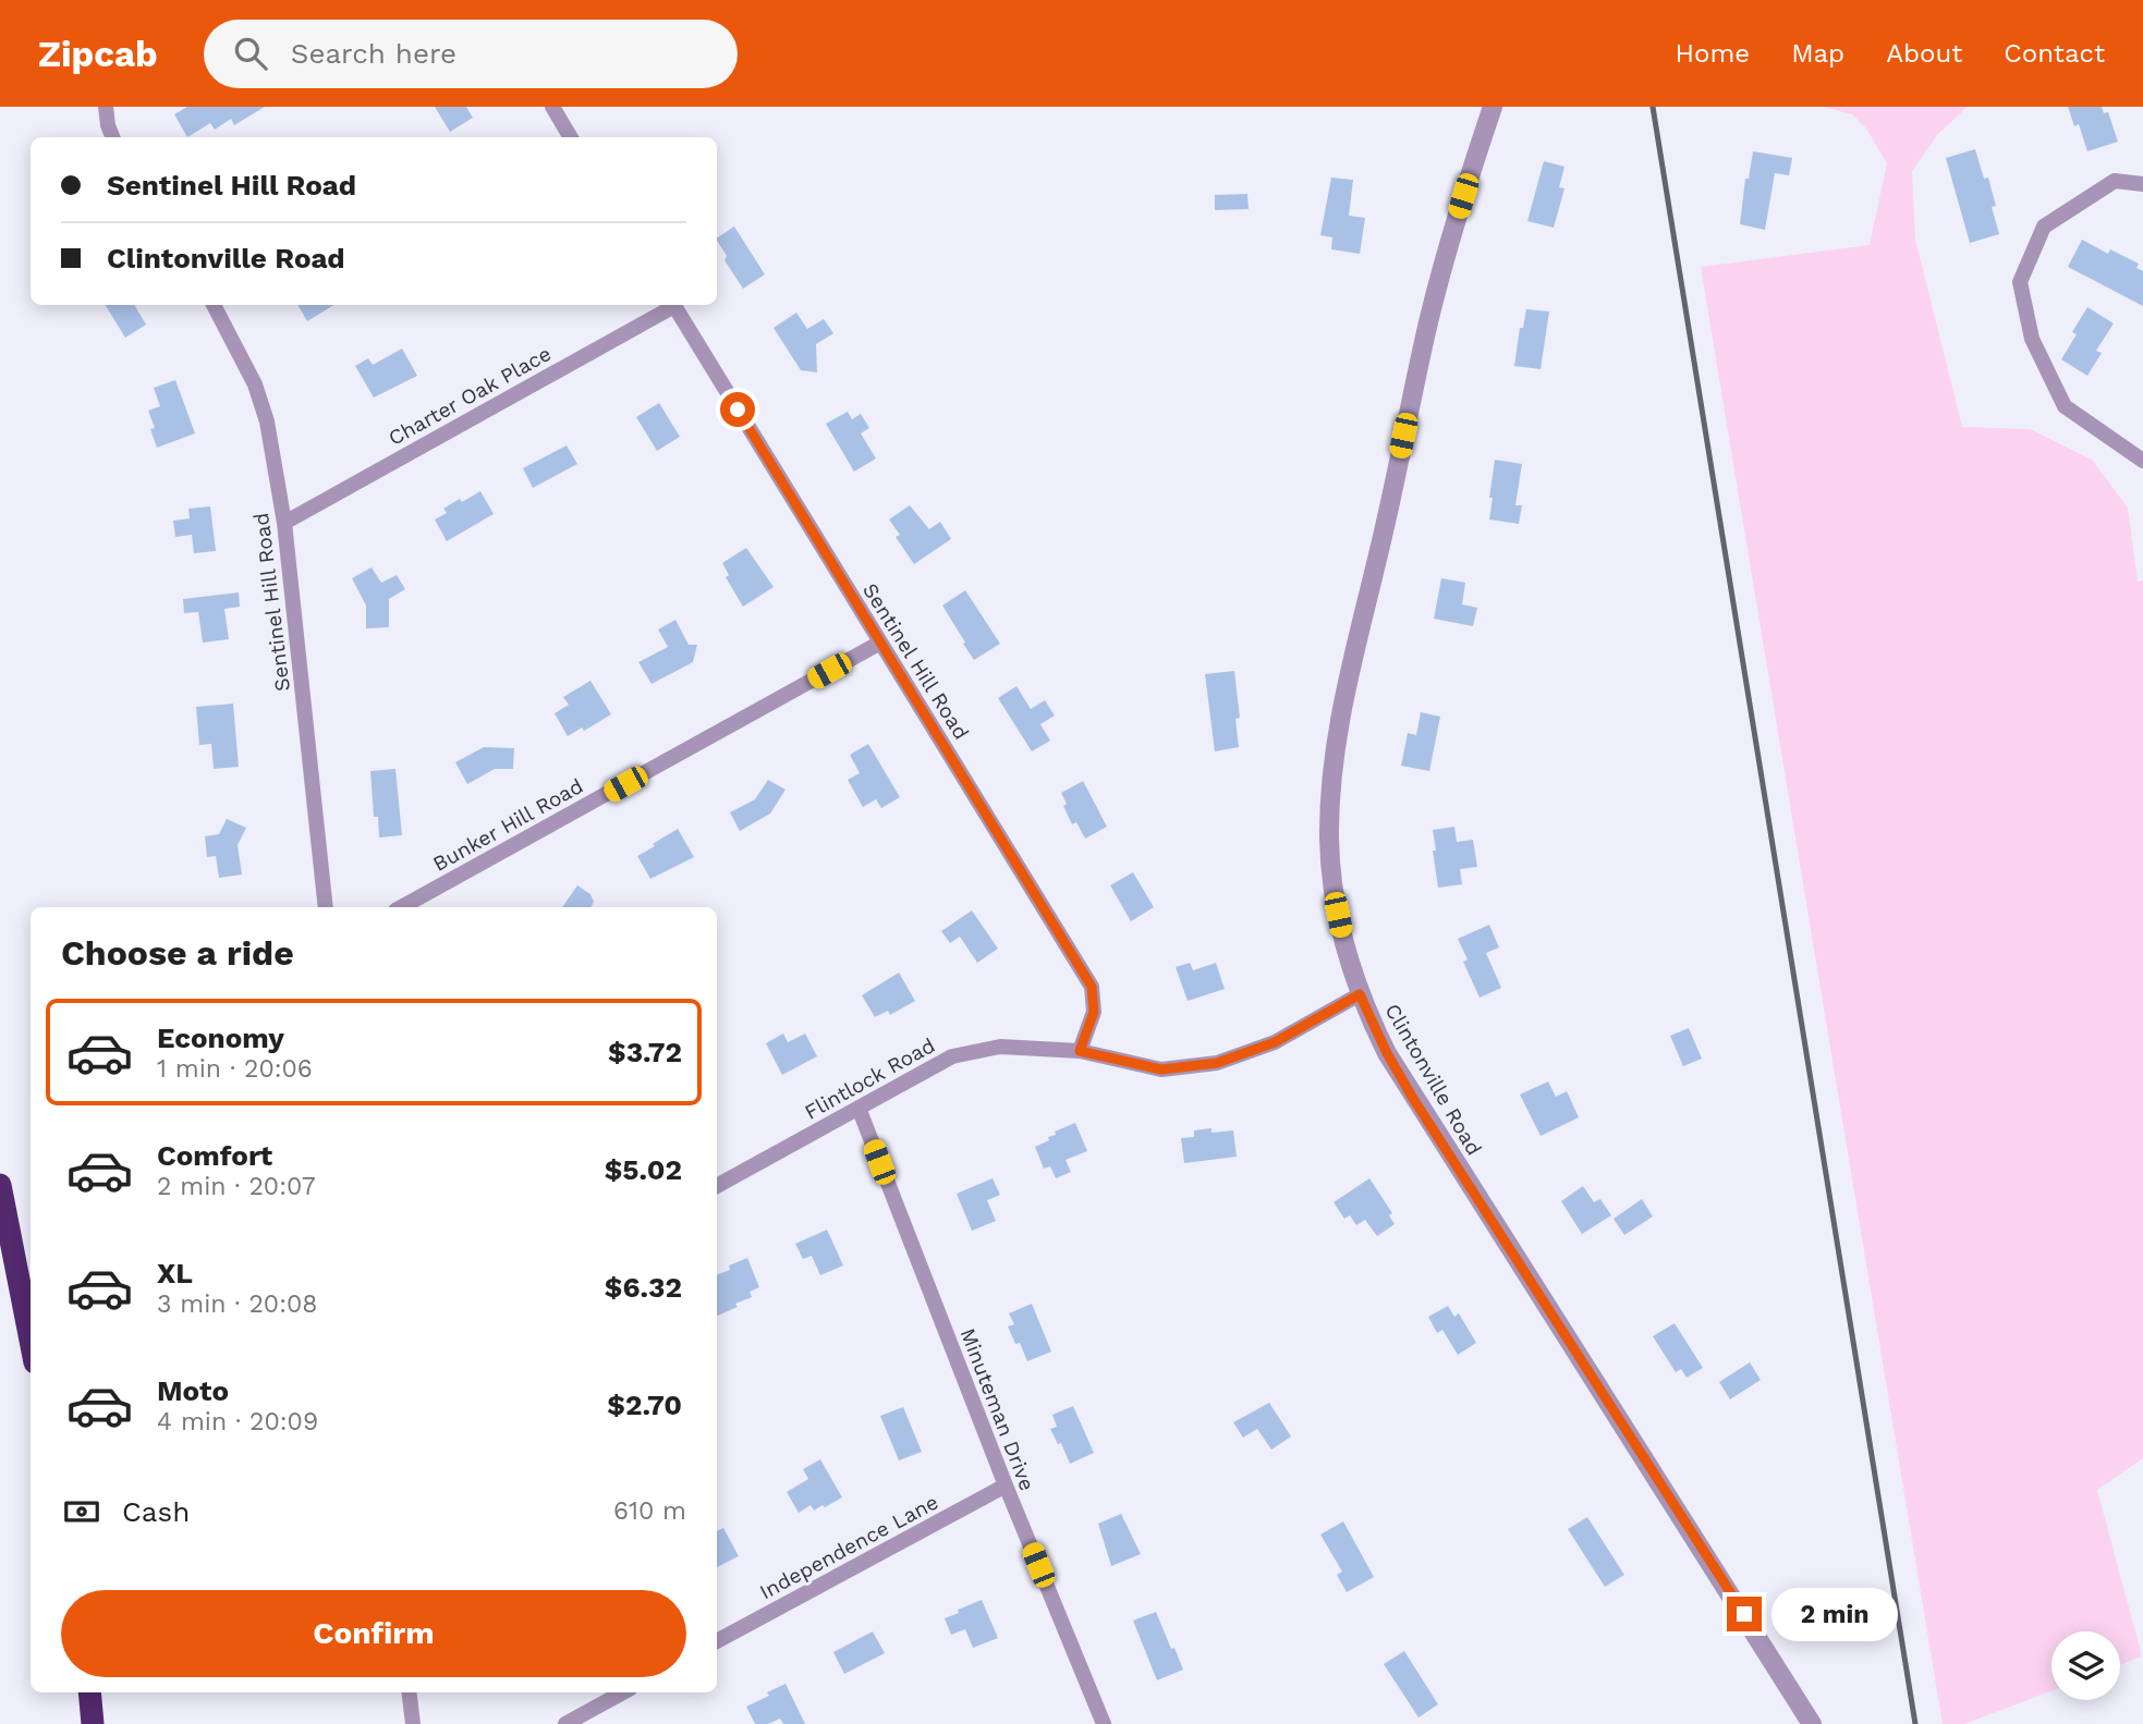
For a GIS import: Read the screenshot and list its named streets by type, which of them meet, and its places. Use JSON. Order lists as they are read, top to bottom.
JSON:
{
  "streets": {
    "street": [
      "Charter Oak Place",
      "Sentinel Hill Road",
      "Bunker Hill Road",
      "Flintlock Road",
      "Clintonville Road",
      "Minuteman Drive",
      "Independence Lane"
    ]
  },
  "crossings": [
    ["Charter Oak Place", "Sentinel Hill Road"],
    ["Sentinel Hill Road", "Bunker Hill Road"],
    ["Sentinel Hill Road", "Flintlock Road"],
    ["Flintlock Road", "Clintonville Road"],
    ["Flintlock Road", "Minuteman Drive"],
    ["Minuteman Drive", "Independence Lane"]
  ],
  "page": {
    "header": "Zipcab",
    "search": "Search here",
    "nav": [
      "Home",
      "Map",
      "About",
      "Contact"
    ],
    "banner": ["Sentinel Hill Road", "Clintonville Road"],
    "heading": "Choose a ride",
    "list": [
      {
        "name": "Economy",
        "note": "1 min · 20:06",
        "value": "$3.72"
      },
      {
        "name": "Comfort",
        "note": "2 min · 20:07",
        "value": "$5.02"
      },
      {
        "name": "XL",
        "note": "3 min · 20:08",
        "value": "$6.32"
      },
      {
        "name": "Moto",
        "note": "4 min · 20:09",
        "value": "$2.70"
      }
    ],
    "pay": ["Cash", "610 m"],
    "buttons": "Confirm",
    "bubble": "2 min"
  }
}
